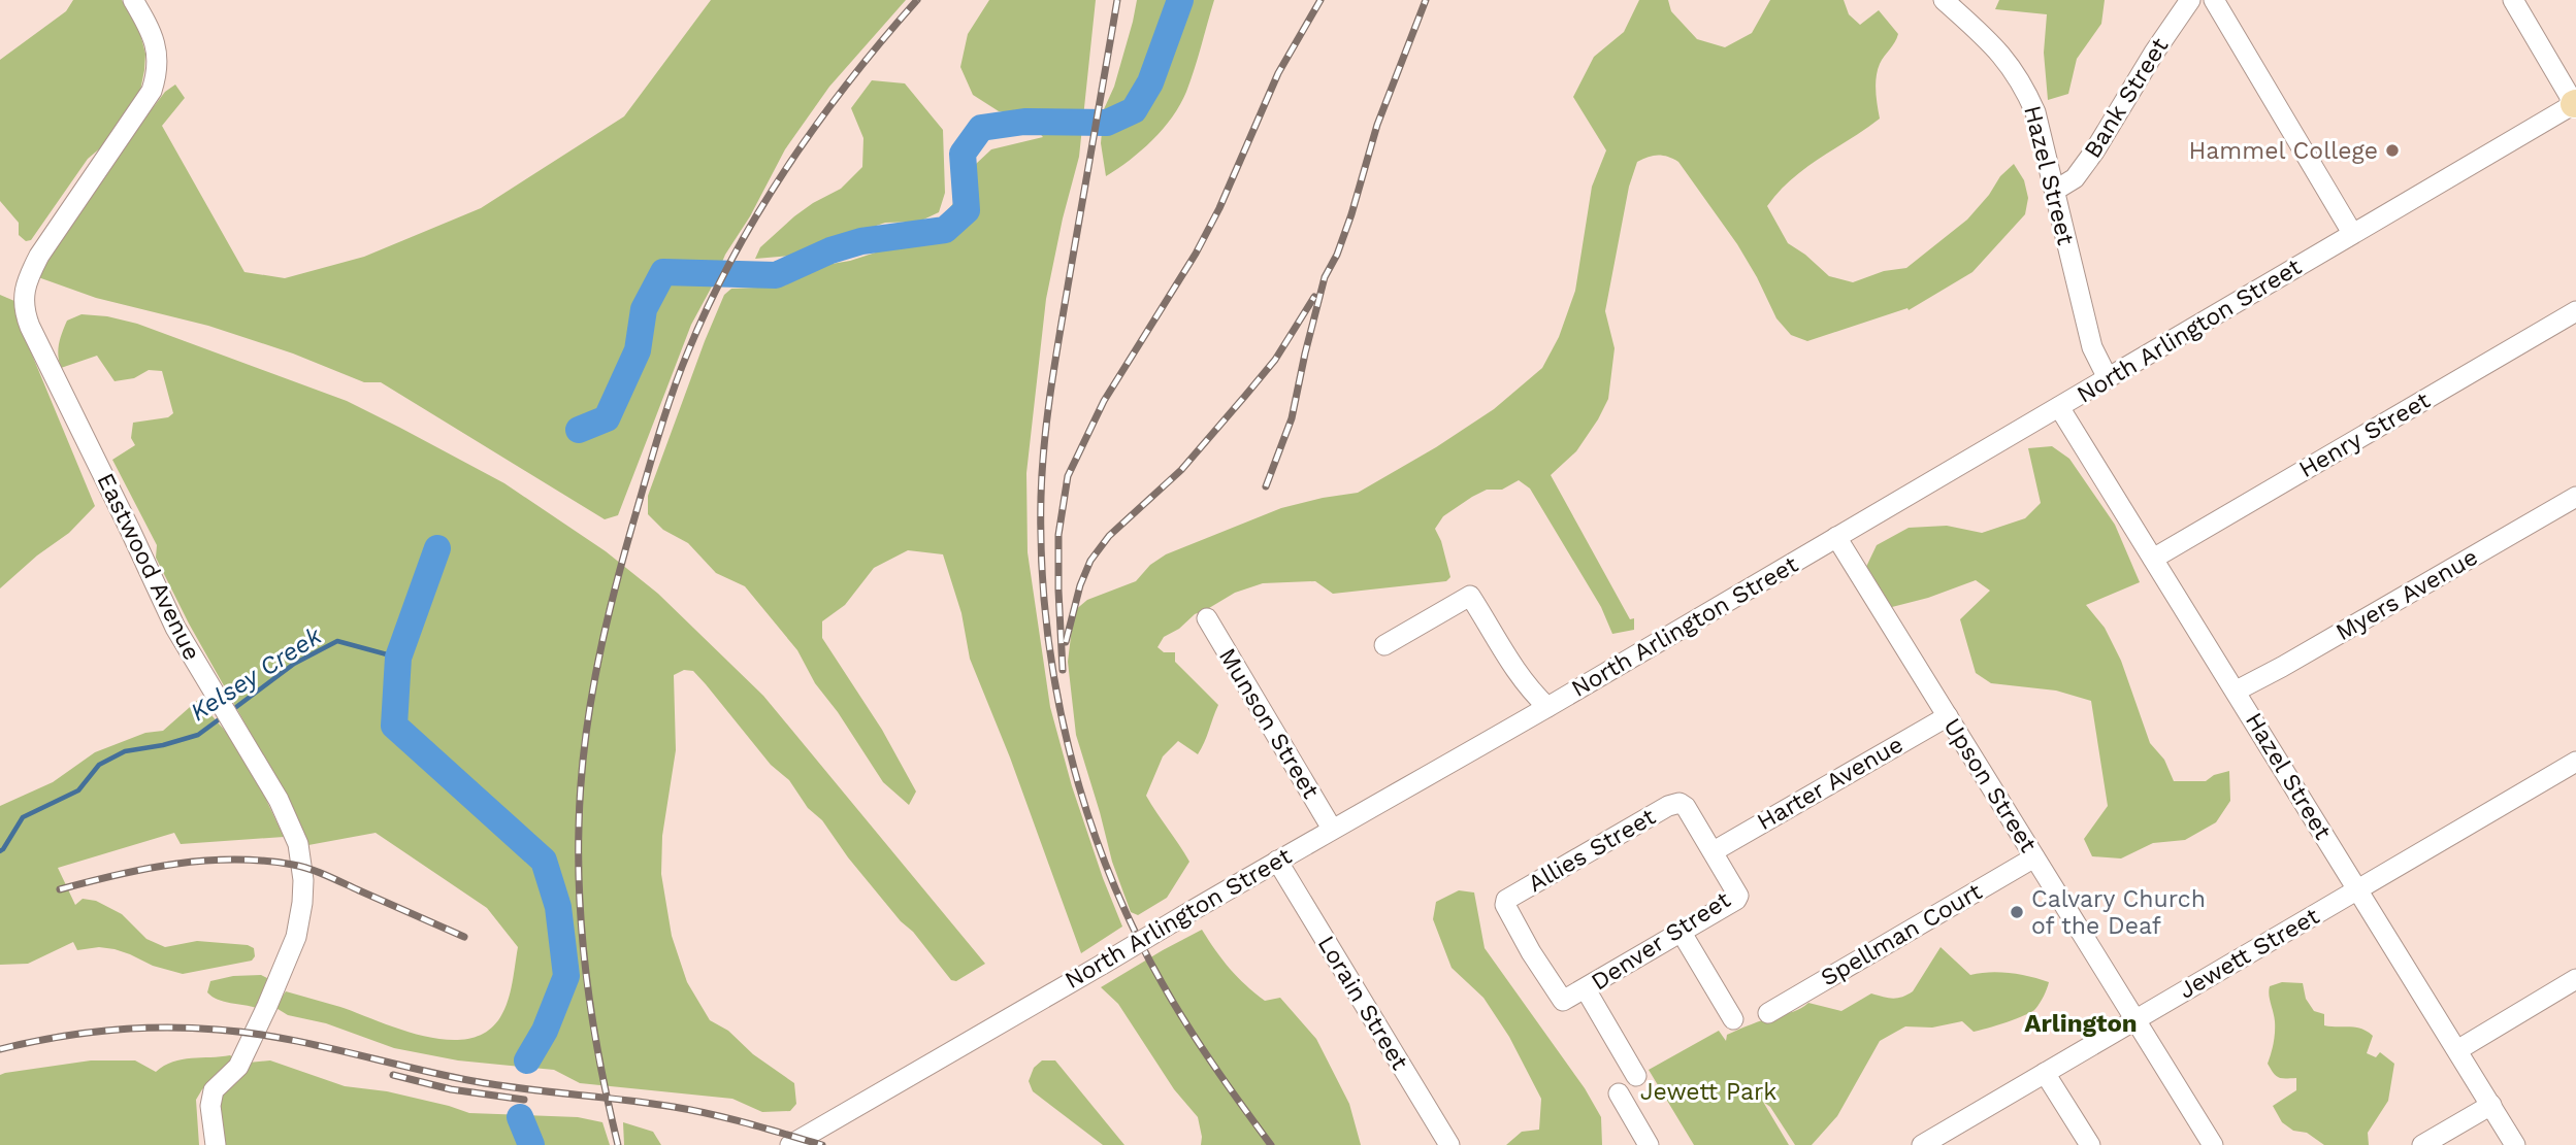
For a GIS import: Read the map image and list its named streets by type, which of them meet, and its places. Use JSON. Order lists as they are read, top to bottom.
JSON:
{
  "streets": {
    "street": [
      "Bank Street",
      "Hazel Street",
      "North Arlington Street",
      "Henry Street",
      "Eastwood Avenue",
      "Myers Avenue",
      "Munson Street",
      "Harter Avenue",
      "Upson Street",
      "Allies Street",
      "Spellman Court",
      "Denver Street",
      "Jewett Street",
      "Lorain Street"
    ]
  },
  "crossings": [
    ["Bank Street", "Hazel Street"],
    ["Hazel Street", "North Arlington Street"],
    ["Hazel Street", "Henry Street"],
    ["Hazel Street", "Myers Avenue"],
    ["Hazel Street", "Jewett Street"],
    ["North Arlington Street", "Munson Street"],
    ["North Arlington Street", "Upson Street"],
    ["North Arlington Street", "Lorain Street"],
    ["Harter Avenue", "Upson Street"],
    ["Harter Avenue", "Allies Street"],
    ["Harter Avenue", "Denver Street"],
    ["Upson Street", "Spellman Court"],
    ["Upson Street", "Jewett Street"],
    ["Allies Street", "Denver Street"]
  ],
  "districts": ["Arlington"],
  "water": ["Kelsey Creek"],
  "parks": ["Jewett Park"],
  "places": ["Hammel College", "Calvary Church of the Deaf"]
}
